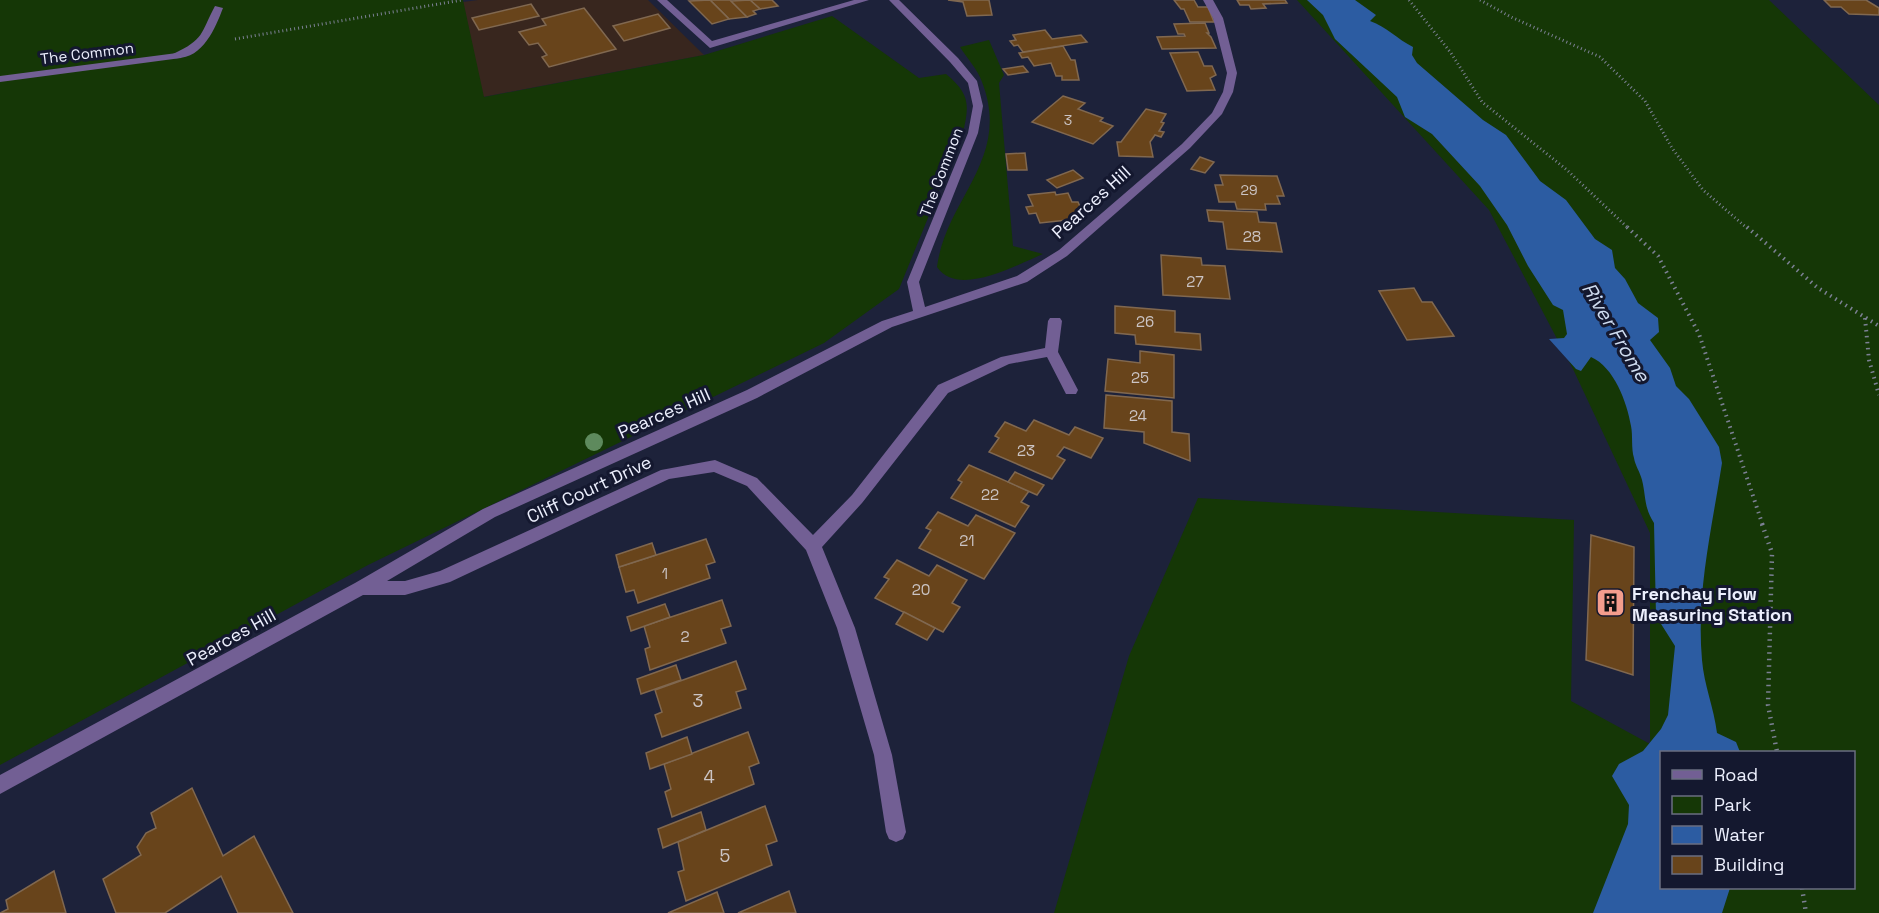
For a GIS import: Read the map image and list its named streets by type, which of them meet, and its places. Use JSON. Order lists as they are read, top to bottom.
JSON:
{
  "streets": {
    "street": ["The Common", "Pearces Hill", "Cliff Court Drive"]
  },
  "crossings": [
    ["The Common", "Pearces Hill"],
    ["Pearces Hill", "Cliff Court Drive"]
  ],
  "water": ["River Frome"],
  "places": {
    "building": ["Frenchay Flow Measuring Station"]
  },
  "house_numbers": [
    "3",
    "29",
    "28",
    "27",
    "26",
    "25",
    "24",
    "23",
    "22",
    "21",
    "1",
    "20",
    "2",
    "3",
    "4",
    "5"
  ],
  "legend": [
    "Road",
    "Park",
    "Water",
    "Building"
  ]
}
